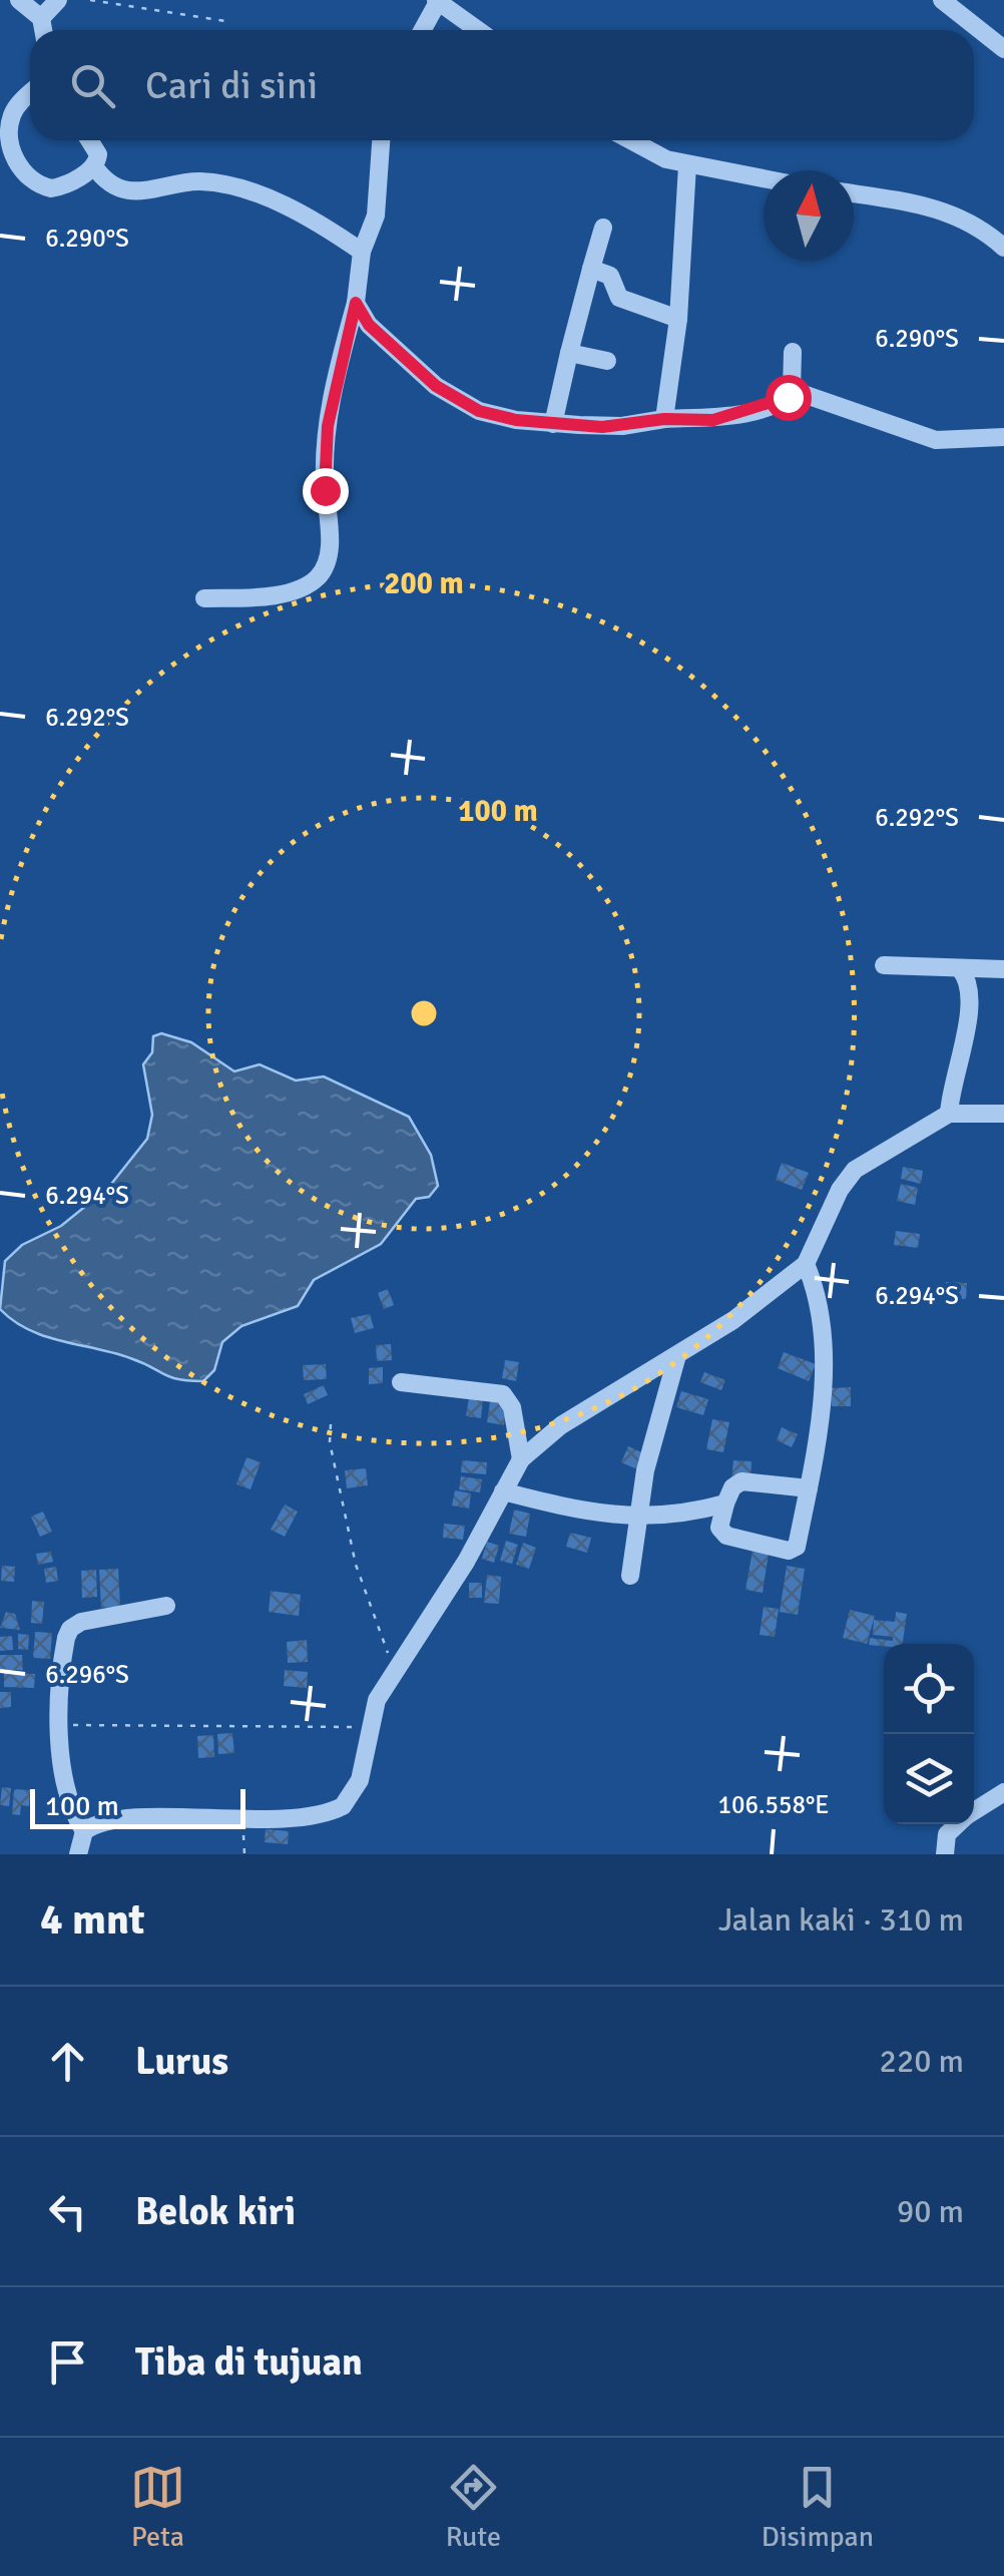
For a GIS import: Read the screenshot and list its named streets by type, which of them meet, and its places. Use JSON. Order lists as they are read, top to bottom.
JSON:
{
  "scale_bar": "100 m",
  "north": "top",
  "page": {
    "search": "Cari di sini",
    "scale": "100 m",
    "heading": ["4 mnt", "Jalan kaki · 310 m"],
    "list": [
      ["Lurus", "220 m"],
      ["Belok kiri", "90 m"],
      "Tiba di tujuan"
    ],
    "nav": ["Peta", "Rute", "Disimpan"]
  },
  "coordinates": [
    "6.290°S",
    "6.292°S",
    "6.294°S",
    "6.296°S",
    "106.558°E"
  ],
  "rings": ["200 m", "100 m"]
}
